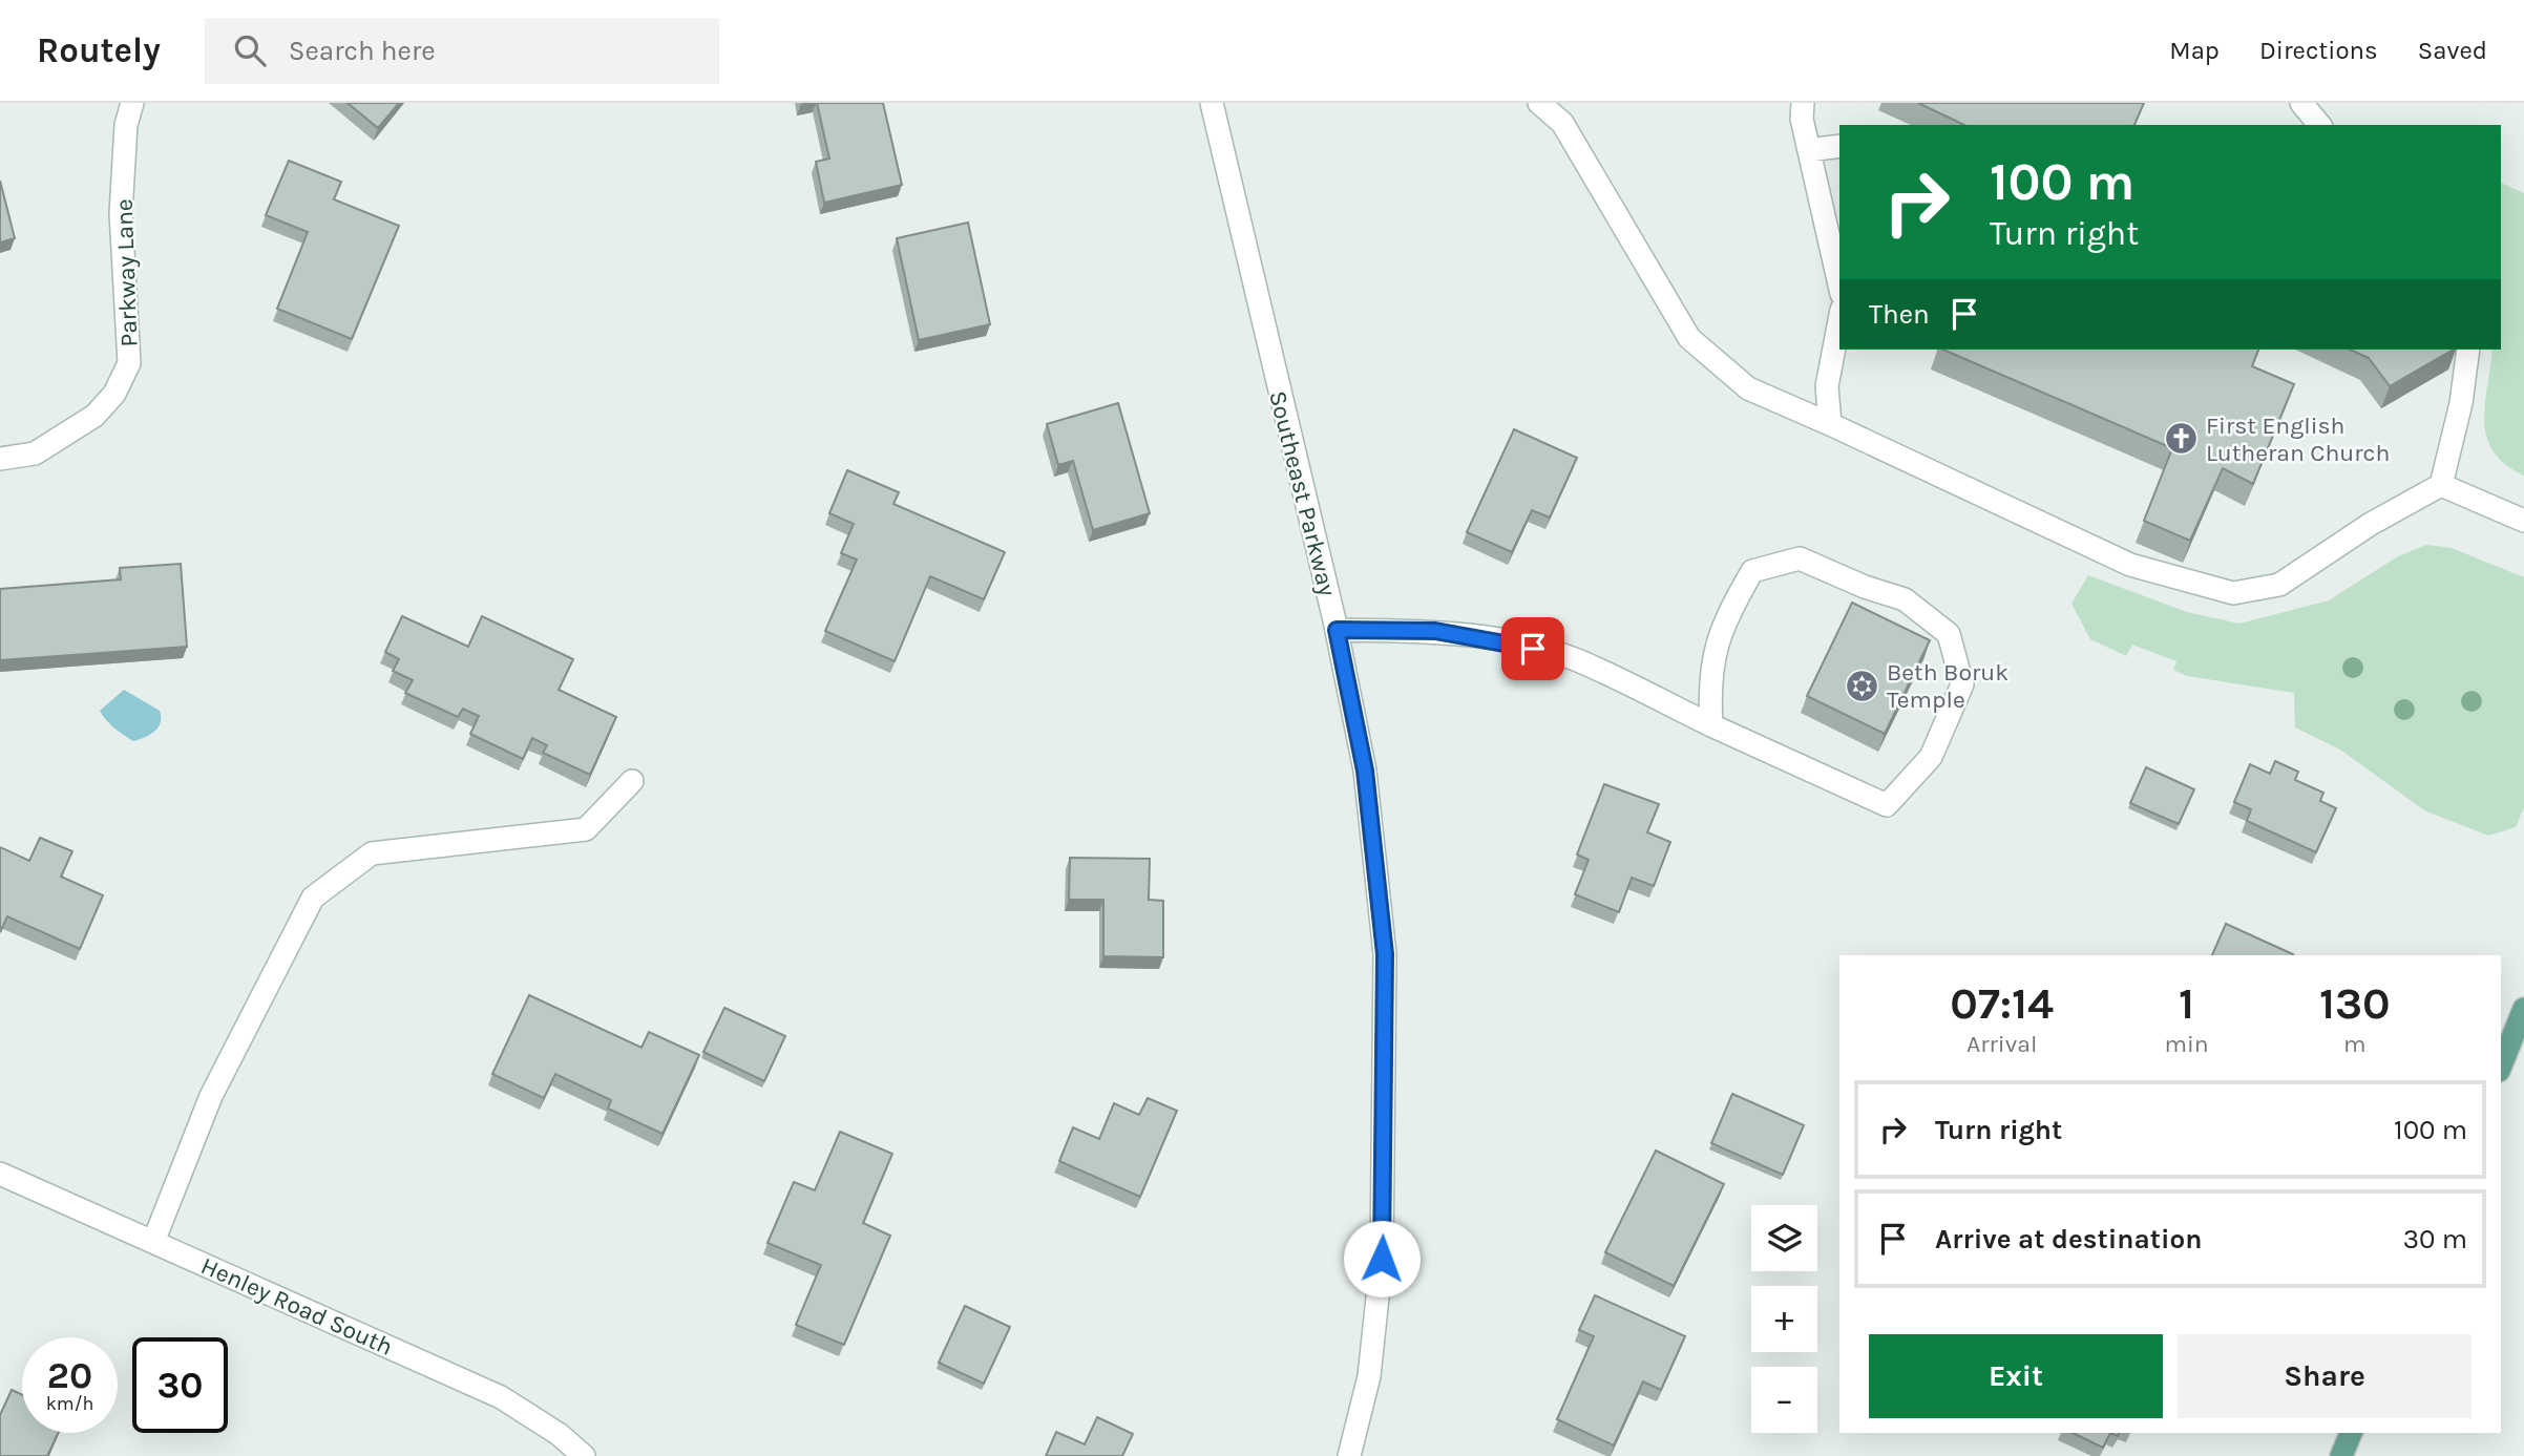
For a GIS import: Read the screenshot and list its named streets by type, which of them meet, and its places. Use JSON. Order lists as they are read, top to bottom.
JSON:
{
  "streets": {
    "street": ["Parkway Lane", "Southeast Parkway", "Henley Road South"]
  },
  "places": {
    "church": ["First English Lutheran Church"],
    "synagogue": ["Beth Boruk Temple"]
  },
  "page": {
    "header": "Routely",
    "search": "Search here",
    "nav": ["Map", "Directions", "Saved"],
    "turn": ["100 m", "Turn right"],
    "then": "Then",
    "eta": [
      "07:14",
      "Arrival",
      "1",
      "min",
      "130",
      "m"
    ],
    "list": [
      {
        "name": "Turn right",
        "value": "100 m"
      },
      {
        "name": "Arrive at destination",
        "value": "30 m"
      }
    ],
    "map_buttons": ["+", "−"],
    "buttons": ["Exit", "Share"],
    "speed": "20 km/h",
    "limit": "30"
  }
}
